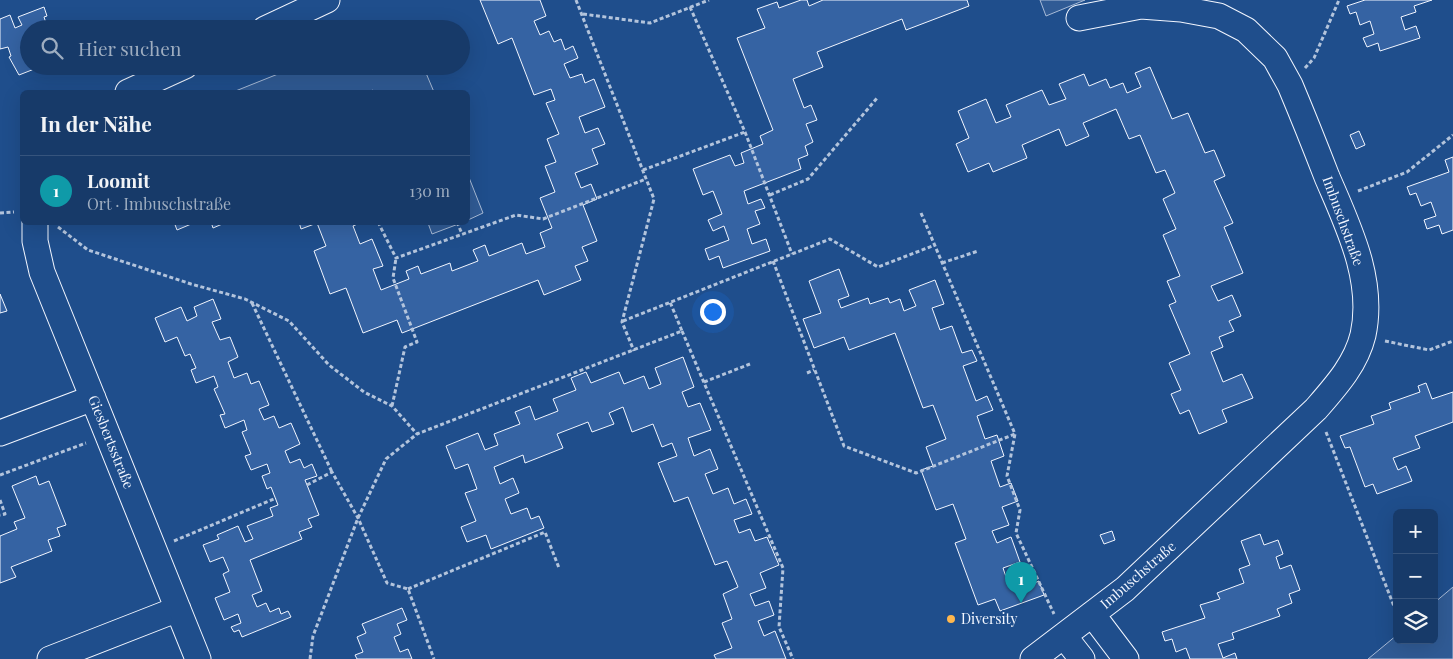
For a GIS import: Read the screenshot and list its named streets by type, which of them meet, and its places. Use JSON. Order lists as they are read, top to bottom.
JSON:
{
  "streets": {
    "street": ["Imbuschstraße", "Giesbertsstraße"]
  },
  "places": ["Diversity"],
  "page": {
    "search": "Hier suchen",
    "heading": "In der Nähe",
    "list": [
      {
        "mark": "1",
        "name": "Loomit",
        "note": "Ort · Imbuschstraße",
        "value": "130 m"
      }
    ],
    "map_buttons": ["+", "−"],
    "pins": "1"
  }
}
